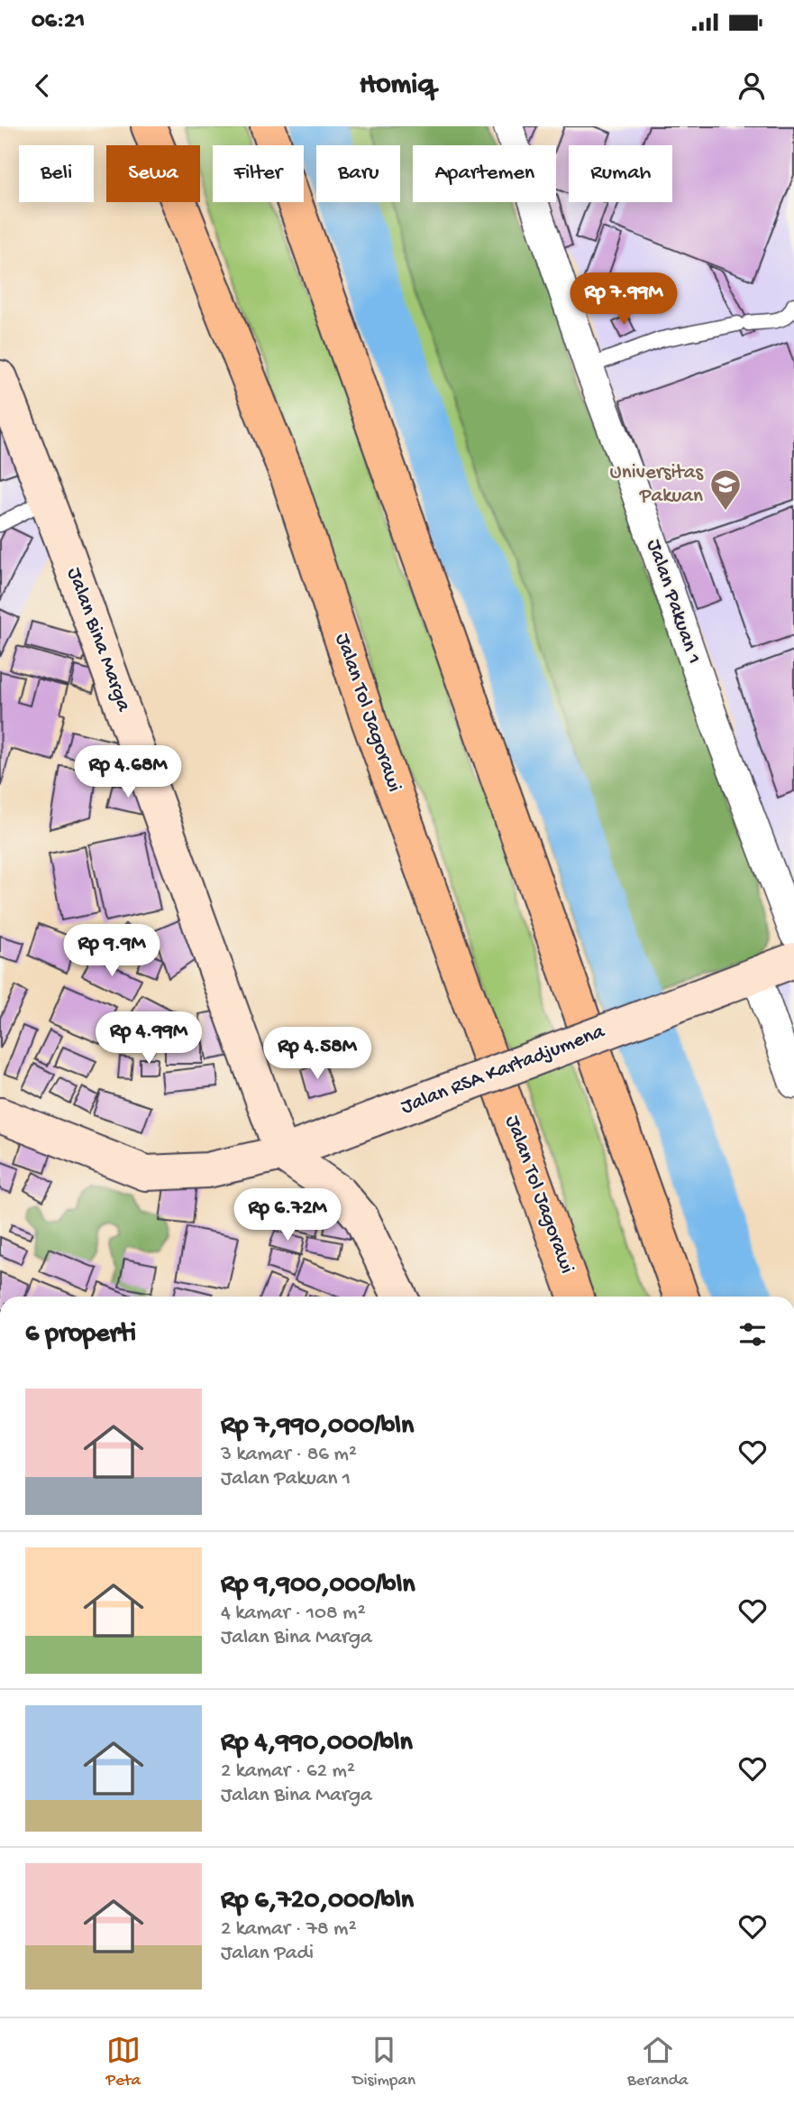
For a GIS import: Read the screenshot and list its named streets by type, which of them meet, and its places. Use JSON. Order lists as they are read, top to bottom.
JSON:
{
  "streets": {
    "highway": ["Jalan Tol Jagorawi"],
    "street": ["Jalan Pakuan 1", "Jalan Bina Marga", "Jalan RSA Kartadjumena"]
  },
  "crossings": [
    ["Jalan Bina Marga", "Jalan RSA Kartadjumena"]
  ],
  "places": {
    "school or university": ["Universitas Pakuan"]
  },
  "page": {
    "status": "06:21",
    "header": "Homiq",
    "chip": [
      "Beli",
      "Sewa",
      "Filter",
      "Baru",
      "Apartemen",
      "Rumah"
    ],
    "price": [
      "Rp 7.99M",
      "Rp 4.68M",
      "Rp 9.9M",
      "Rp 4.99M",
      "Rp 4.58M",
      "Rp 6.72M"
    ],
    "heading": "6 properti",
    "list": [
      {
        "name": "Rp 7,990,000/bln",
        "note": "3 kamar · 86 m² · Jalan Pakuan 1"
      },
      {
        "name": "Rp 9,900,000/bln",
        "note": "4 kamar · 108 m² · Jalan Bina Marga"
      },
      {
        "name": "Rp 4,990,000/bln",
        "note": "2 kamar · 62 m² · Jalan Bina Marga"
      },
      {
        "name": "Rp 6,720,000/bln",
        "note": "2 kamar · 78 m² · Jalan Padi"
      }
    ],
    "tabs": ["Peta", "Disimpan", "Beranda"]
  }
}
